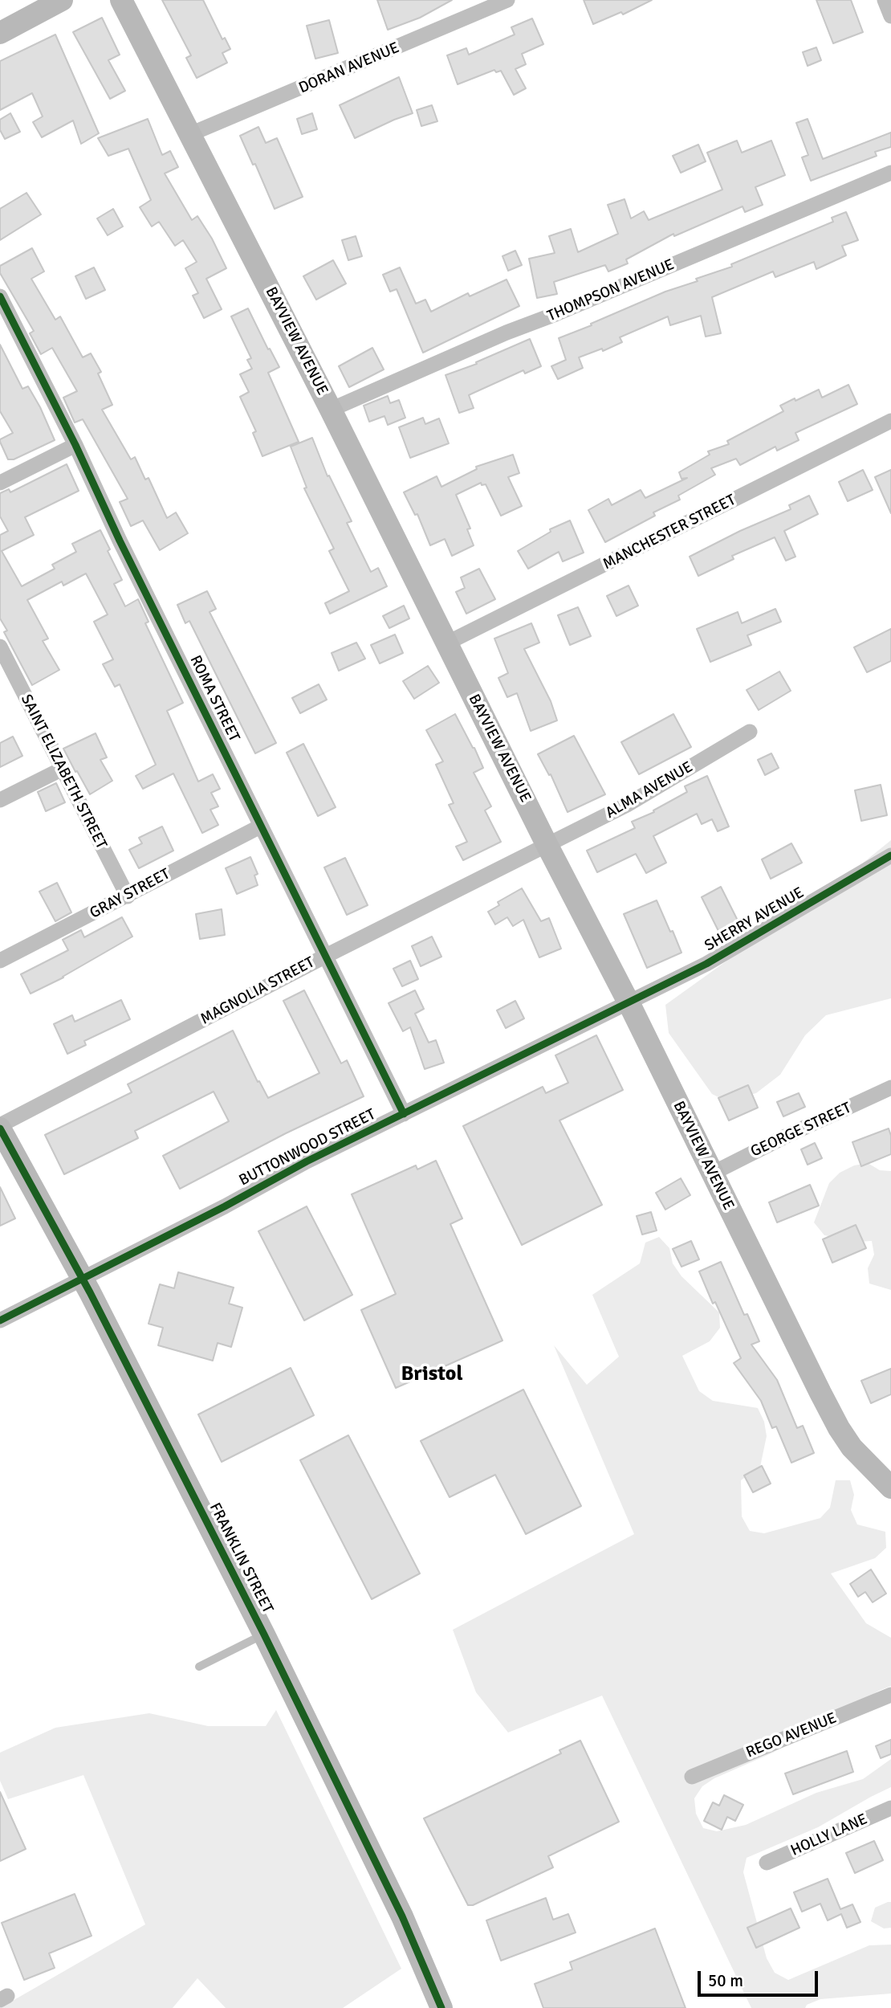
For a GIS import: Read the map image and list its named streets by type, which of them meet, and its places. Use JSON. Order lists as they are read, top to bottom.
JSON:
{
  "streets": {
    "main road": ["BAYVIEW AVENUE", "FRANKLIN STREET"],
    "street": [
      "DORAN AVENUE",
      "THOMPSON AVENUE",
      "MANCHESTER STREET",
      "ROMA STREET",
      "SAINT ELIZABETH STREET",
      "ALMA AVENUE",
      "GRAY STREET",
      "SHERRY AVENUE",
      "MAGNOLIA STREET",
      "GEORGE STREET",
      "BUTTONWOOD STREET",
      "REGO AVENUE",
      "HOLLY LANE"
    ]
  },
  "crossings": [
    ["DORAN AVENUE", "BAYVIEW AVENUE"],
    ["THOMPSON AVENUE", "BAYVIEW AVENUE"],
    ["BAYVIEW AVENUE", "MANCHESTER STREET"],
    ["BAYVIEW AVENUE", "ALMA AVENUE"],
    ["BAYVIEW AVENUE", "SHERRY AVENUE"],
    ["BAYVIEW AVENUE", "MAGNOLIA STREET"],
    ["BAYVIEW AVENUE", "GEORGE STREET"],
    ["BAYVIEW AVENUE", "BUTTONWOOD STREET"],
    ["ROMA STREET", "GRAY STREET"],
    ["ROMA STREET", "MAGNOLIA STREET"],
    ["ROMA STREET", "BUTTONWOOD STREET"],
    ["SAINT ELIZABETH STREET", "GRAY STREET"],
    ["ALMA AVENUE", "MAGNOLIA STREET"],
    ["SHERRY AVENUE", "BUTTONWOOD STREET"],
    ["MAGNOLIA STREET", "FRANKLIN STREET"],
    ["BUTTONWOOD STREET", "FRANKLIN STREET"]
  ],
  "districts": ["Bristol"],
  "scale_bar": "50 m"
}
